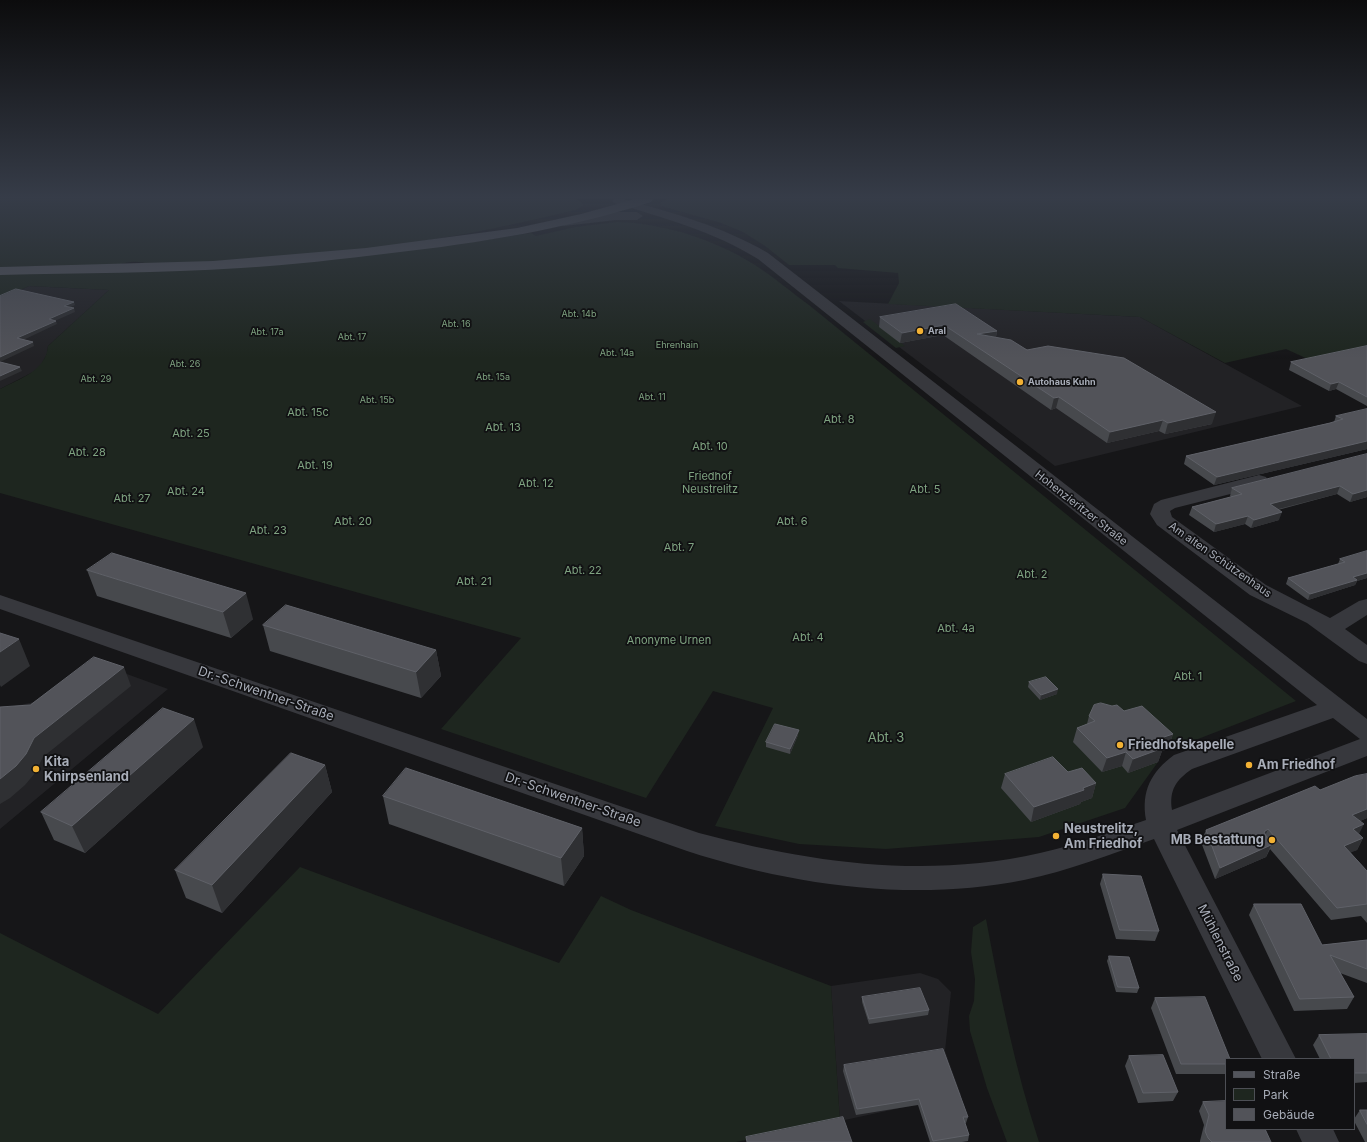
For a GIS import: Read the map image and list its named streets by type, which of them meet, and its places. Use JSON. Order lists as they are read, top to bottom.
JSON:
{
  "streets": {
    "street": [
      "Hohenzieritzer Straße",
      "Am alten Schützenhaus",
      "Dr.-Schwentner-Straße",
      "Mühlenstraße"
    ]
  },
  "crossings": [
    ["Hohenzieritzer Straße", "Dr.-Schwentner-Straße"],
    ["Dr.-Schwentner-Straße", "Mühlenstraße"]
  ],
  "parks": [
    "Abt. 14b",
    "Abt. 16",
    "Abt. 17a",
    "Abt. 17",
    "Ehrenhain",
    "Abt. 14a",
    "Abt. 26",
    "Abt. 15a",
    "Abt. 29",
    "Abt. 11",
    "Abt. 15b",
    "Abt. 15c",
    "Abt. 8",
    "Abt. 13",
    "Abt. 25",
    "Abt. 10",
    "Abt. 28",
    "Abt. 19",
    "Friedhof Neustrelitz",
    "Abt. 12",
    "Abt. 5",
    "Abt. 24",
    "Abt. 27",
    "Abt. 20",
    "Abt. 6",
    "Abt. 23",
    "Abt. 7",
    "Abt. 22",
    "Abt. 2",
    "Abt. 21",
    "Abt. 4a",
    "Abt. 4",
    "Anonyme Urnen",
    "Abt. 1",
    "Abt. 3"
  ],
  "places": [
    "Aral",
    "Autohaus Kuhn",
    "Friedhofskapelle",
    "Am Friedhof",
    "Kita Knirpsenland",
    "Neustrelitz, Am Friedhof",
    "MB Bestattung"
  ],
  "legend": ["Straße", "Park", "Gebäude"]
}
